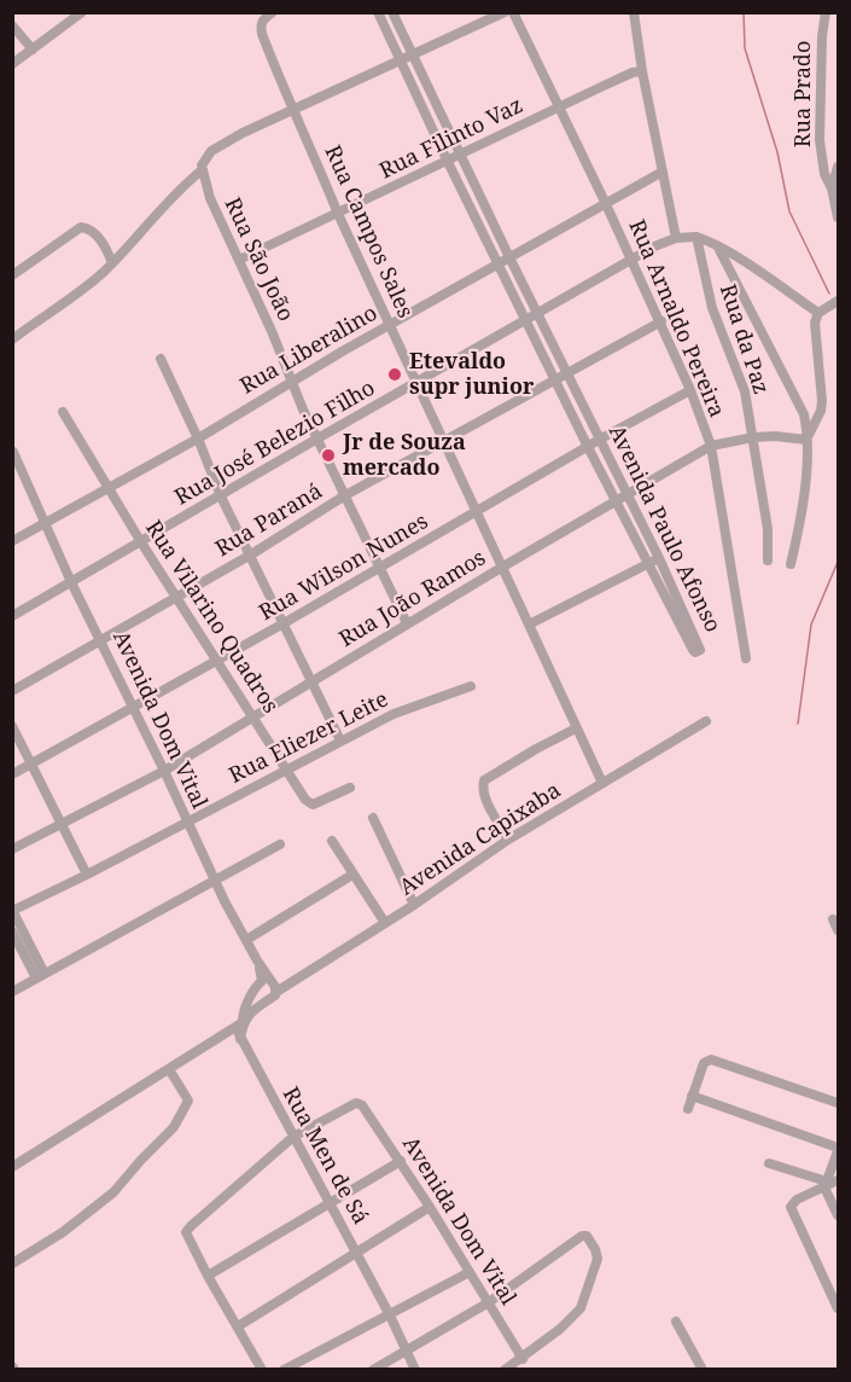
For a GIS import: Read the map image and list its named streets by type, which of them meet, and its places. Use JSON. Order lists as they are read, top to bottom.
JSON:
{
  "streets": {
    "street": [
      "Rua Prado",
      "Rua Filinto Vaz",
      "Rua Campos Sales",
      "Rua São João",
      "Rua Arnaldo Pereira",
      "Rua da Paz",
      "Rua Liberalino",
      "Rua José Belezio Filho",
      "Rua Paraná",
      "Avenida Paulo Afonso",
      "Rua Wilson Nunes",
      "Rua João Ramos",
      "Rua Vilarino Quadros",
      "Avenida Dom Vital",
      "Rua Eliezer Leite",
      "Avenida Capixaba",
      "Rua Men de Sá"
    ]
  },
  "crossings": [
    ["Rua Filinto Vaz", "Rua Campos Sales"],
    ["Rua Filinto Vaz", "Rua São João"],
    ["Rua Filinto Vaz", "Rua Arnaldo Pereira"],
    ["Rua Filinto Vaz", "Avenida Paulo Afonso"],
    ["Rua Campos Sales", "Rua Liberalino"],
    ["Rua Campos Sales", "Rua José Belezio Filho"],
    ["Rua Campos Sales", "Rua Paraná"],
    ["Rua Campos Sales", "Rua Wilson Nunes"],
    ["Rua Campos Sales", "Rua João Ramos"],
    ["Rua Campos Sales", "Avenida Capixaba"],
    ["Rua São João", "Rua Liberalino"],
    ["Rua São João", "Rua José Belezio Filho"],
    ["Rua São João", "Rua Paraná"],
    ["Rua São João", "Rua Wilson Nunes"],
    ["Rua São João", "Rua João Ramos"],
    ["Rua Arnaldo Pereira", "Rua Liberalino"],
    ["Rua Arnaldo Pereira", "Rua José Belezio Filho"],
    ["Rua Arnaldo Pereira", "Rua Paraná"],
    ["Rua Arnaldo Pereira", "Rua Wilson Nunes"],
    ["Rua Arnaldo Pereira", "Rua João Ramos"],
    ["Rua da Paz", "Rua João Ramos"],
    ["Rua Liberalino", "Avenida Paulo Afonso"],
    ["Rua Liberalino", "Rua Vilarino Quadros"],
    ["Rua Liberalino", "Avenida Dom Vital"],
    ["Rua José Belezio Filho", "Avenida Paulo Afonso"],
    ["Rua José Belezio Filho", "Rua Vilarino Quadros"],
    ["Rua José Belezio Filho", "Avenida Dom Vital"],
    ["Rua Paraná", "Avenida Paulo Afonso"],
    ["Rua Paraná", "Rua Vilarino Quadros"],
    ["Rua Paraná", "Avenida Dom Vital"],
    ["Avenida Paulo Afonso", "Rua Wilson Nunes"],
    ["Avenida Paulo Afonso", "Rua João Ramos"],
    ["Rua Wilson Nunes", "Rua Vilarino Quadros"],
    ["Rua Wilson Nunes", "Avenida Dom Vital"],
    ["Rua João Ramos", "Rua Vilarino Quadros"],
    ["Rua João Ramos", "Avenida Dom Vital"],
    ["Rua Vilarino Quadros", "Rua Eliezer Leite"],
    ["Avenida Dom Vital", "Rua Eliezer Leite"],
    ["Avenida Dom Vital", "Avenida Capixaba"],
    ["Avenida Dom Vital", "Rua Men de Sá"],
    ["Avenida Capixaba", "Rua Men de Sá"]
  ],
  "places": ["Etevaldo supr junior", "Jr de Souza mercado"]
}
